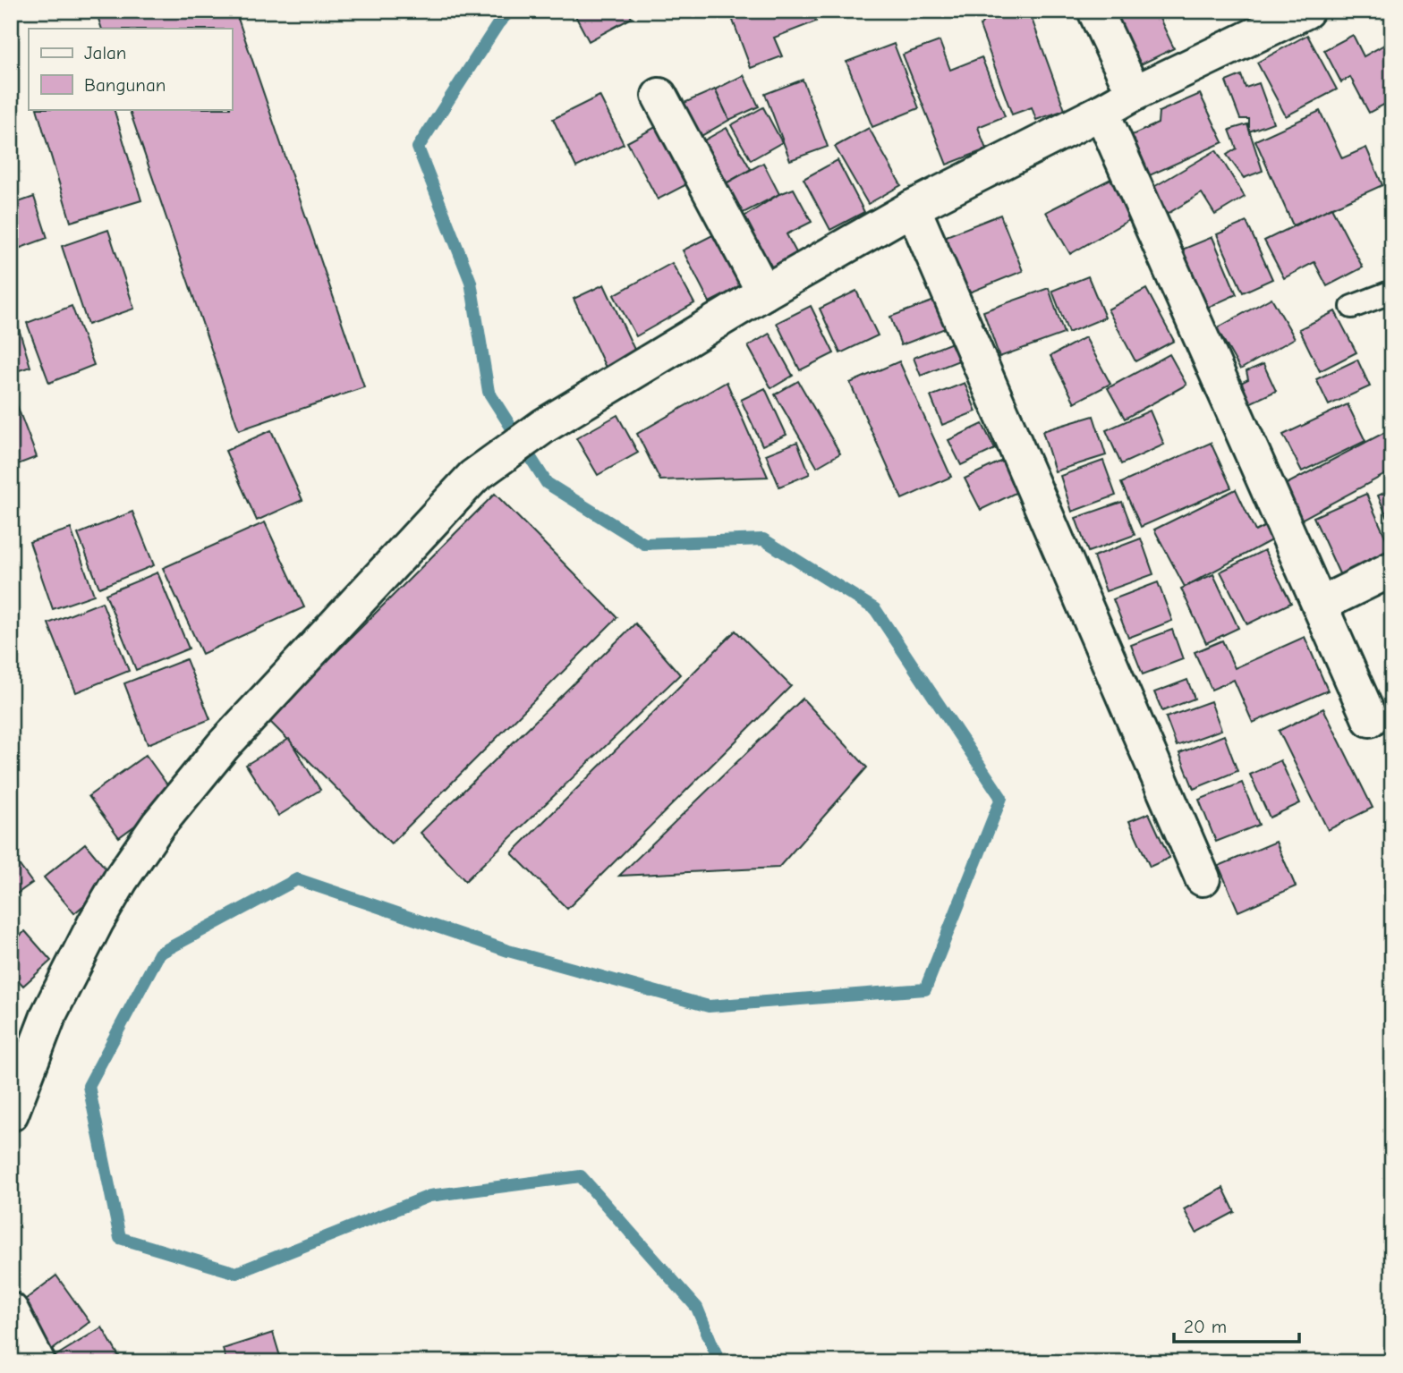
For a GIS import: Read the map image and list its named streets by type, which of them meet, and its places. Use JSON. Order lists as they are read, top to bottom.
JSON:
{
  "legend": ["Jalan", "Bangunan"],
  "scale_bar": "20 m"
}
